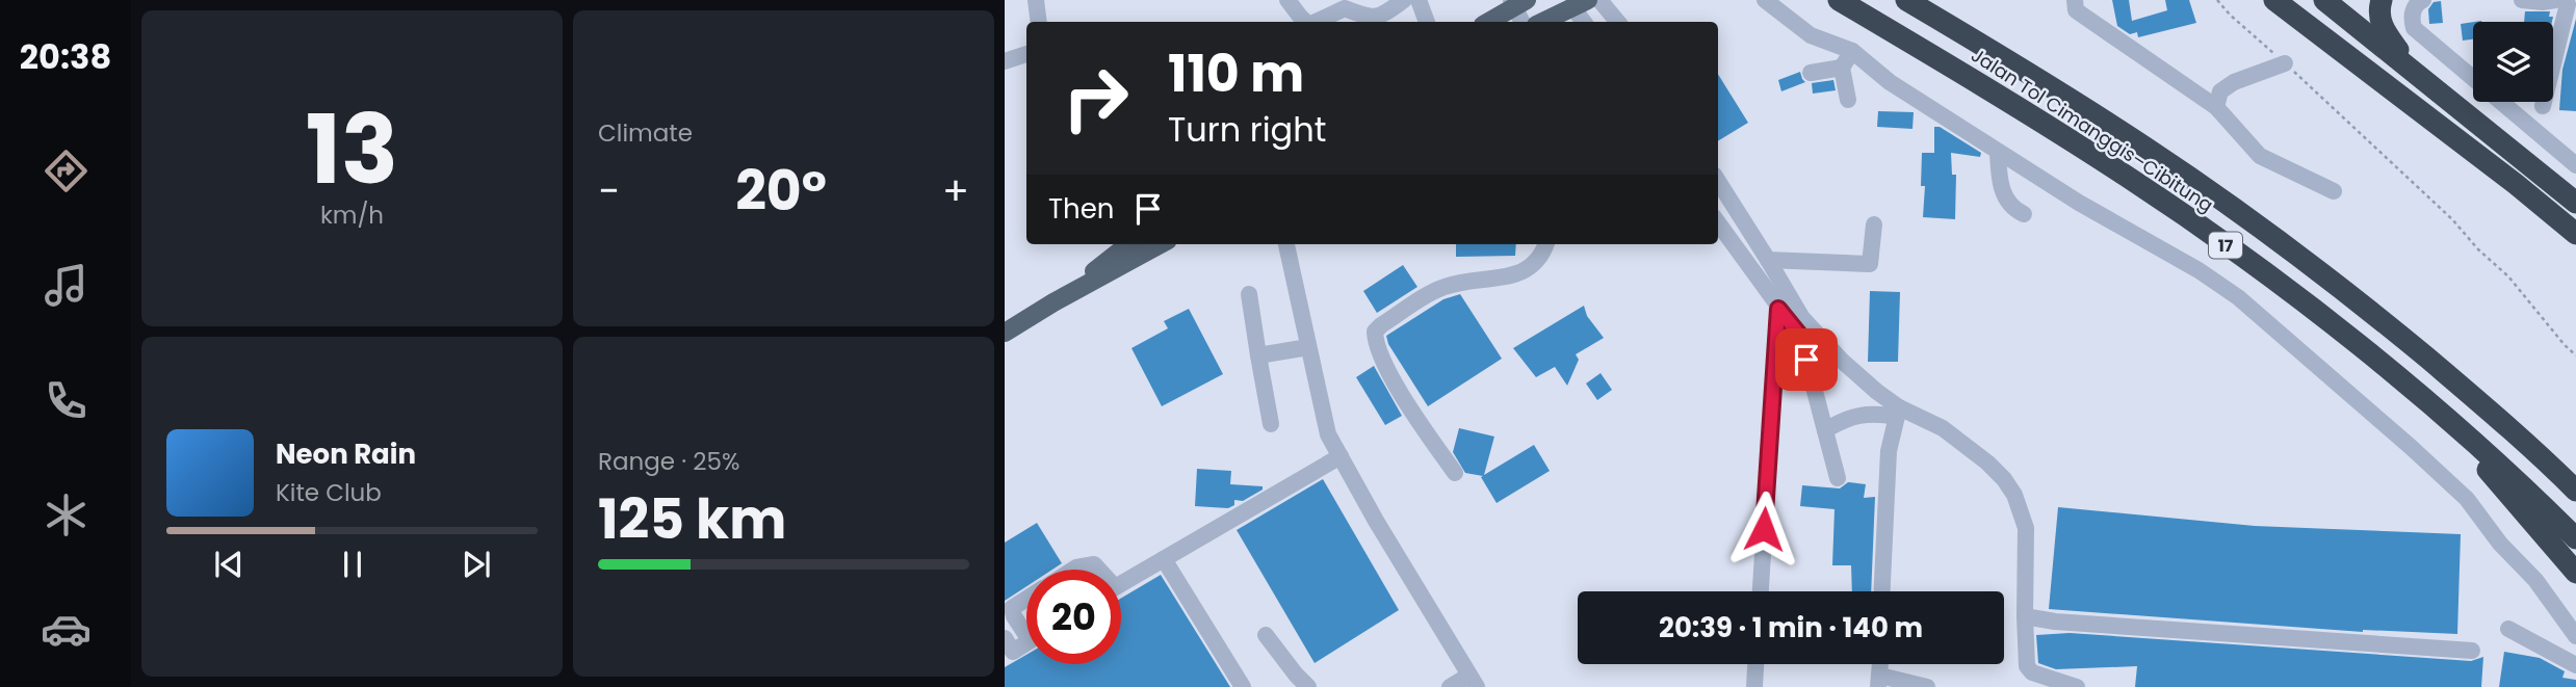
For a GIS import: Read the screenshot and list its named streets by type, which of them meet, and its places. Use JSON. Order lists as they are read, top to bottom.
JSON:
{
  "streets": {
    "highway": ["Jalan Tol Cimanggis–Cibitung", "17"]
  },
  "page": {
    "tabs": "20:38",
    "tile": [
      ["13", "km/h"],
      "Climate",
      ["Range · 25%", "125 km"]
    ],
    "turn": ["110 m", "Turn right"],
    "heat": ["−", "20°", "+"],
    "then": "Then",
    "song": ["Neon Rain", "Kite Club"],
    "limit": "20",
    "trip": "20:39 · 1 min · 140 m"
  }
}
